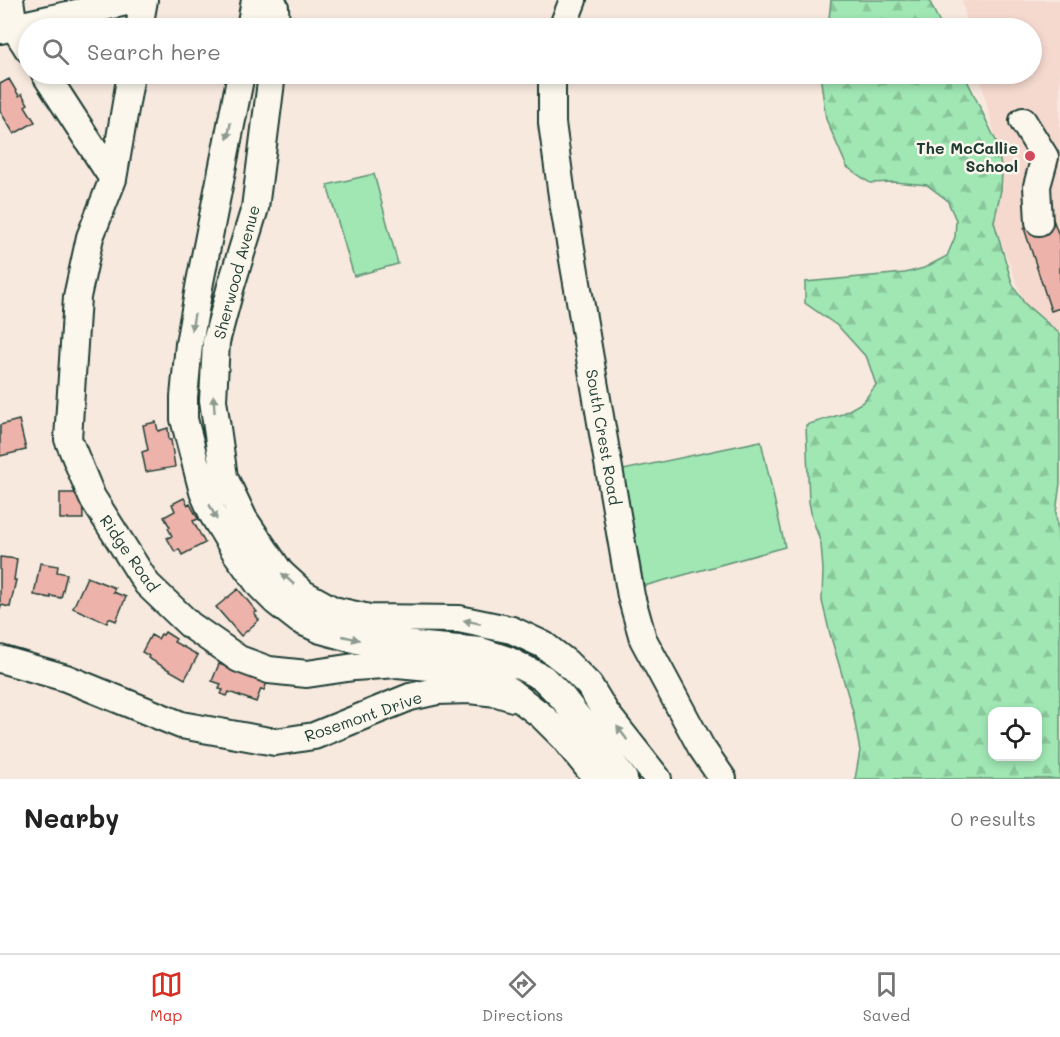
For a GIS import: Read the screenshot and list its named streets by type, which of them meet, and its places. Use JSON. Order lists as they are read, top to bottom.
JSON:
{
  "streets": {
    "street": [
      "Sherwood Avenue",
      "South Crest Road",
      "Ridge Road",
      "Rosemont Drive"
    ]
  },
  "crossings": [
    ["Ridge Road", "Rosemont Drive"]
  ],
  "places": ["The McCallie School"],
  "page": {
    "search": "Search here",
    "heading": ["Nearby", "0 results"],
    "nav": ["Map", "Directions", "Saved"]
  }
}
